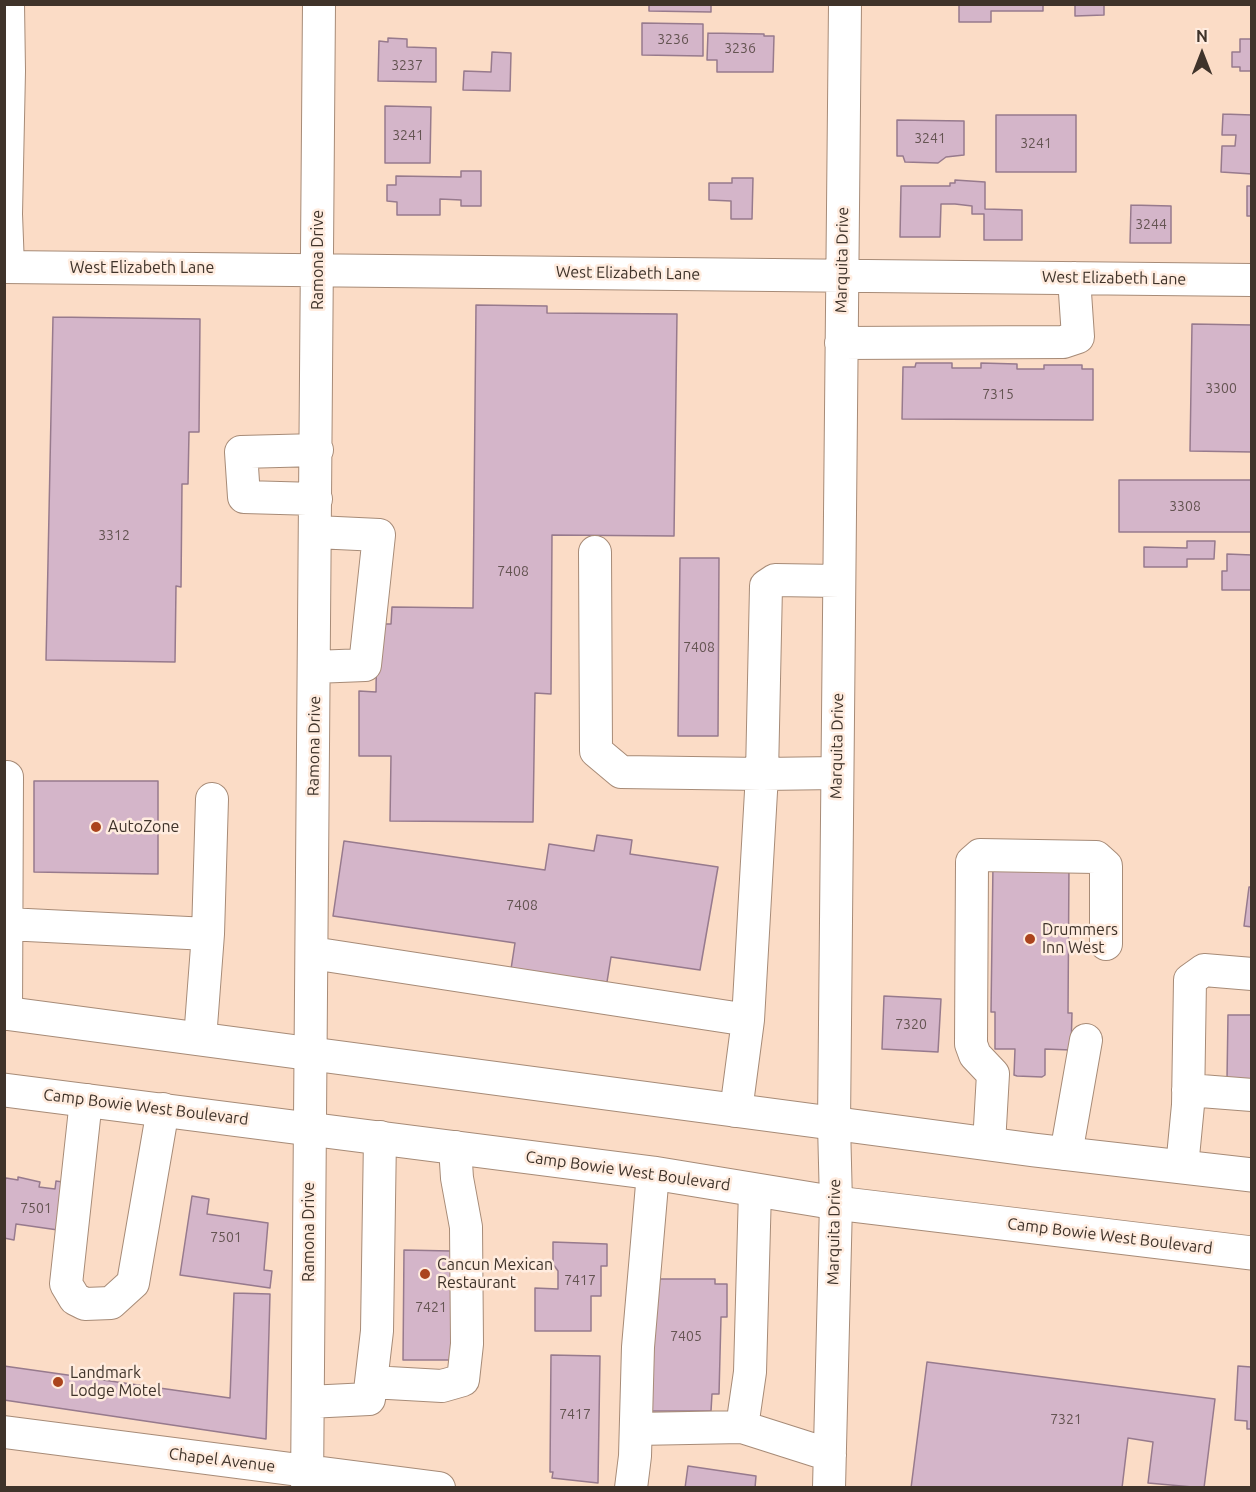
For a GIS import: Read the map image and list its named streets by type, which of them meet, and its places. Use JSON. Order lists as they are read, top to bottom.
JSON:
{
  "streets": {
    "main road": ["Camp Bowie West Boulevard"],
    "street": [
      "Ramona Drive",
      "Marquita Drive",
      "West Elizabeth Lane",
      "Chapel Avenue"
    ]
  },
  "crossings": [
    ["Ramona Drive", "West Elizabeth Lane"],
    ["Ramona Drive", "Camp Bowie West Boulevard"],
    ["Ramona Drive", "Chapel Avenue"],
    ["Marquita Drive", "West Elizabeth Lane"],
    ["Marquita Drive", "Camp Bowie West Boulevard"]
  ],
  "places": [
    "AutoZone",
    "Drummers Inn West",
    "Cancun Mexican Restaurant",
    "Landmark Lodge Motel"
  ],
  "house_numbers": [
    "3236",
    "3236",
    "3237",
    "3241",
    "3241",
    "3241",
    "3244",
    "3300",
    "7315",
    "3308",
    "3312",
    "7408",
    "7408",
    "7408",
    "7320",
    "7501",
    "7501",
    "7417",
    "7421",
    "7405",
    "7417",
    "7321"
  ],
  "north": "top"
}
